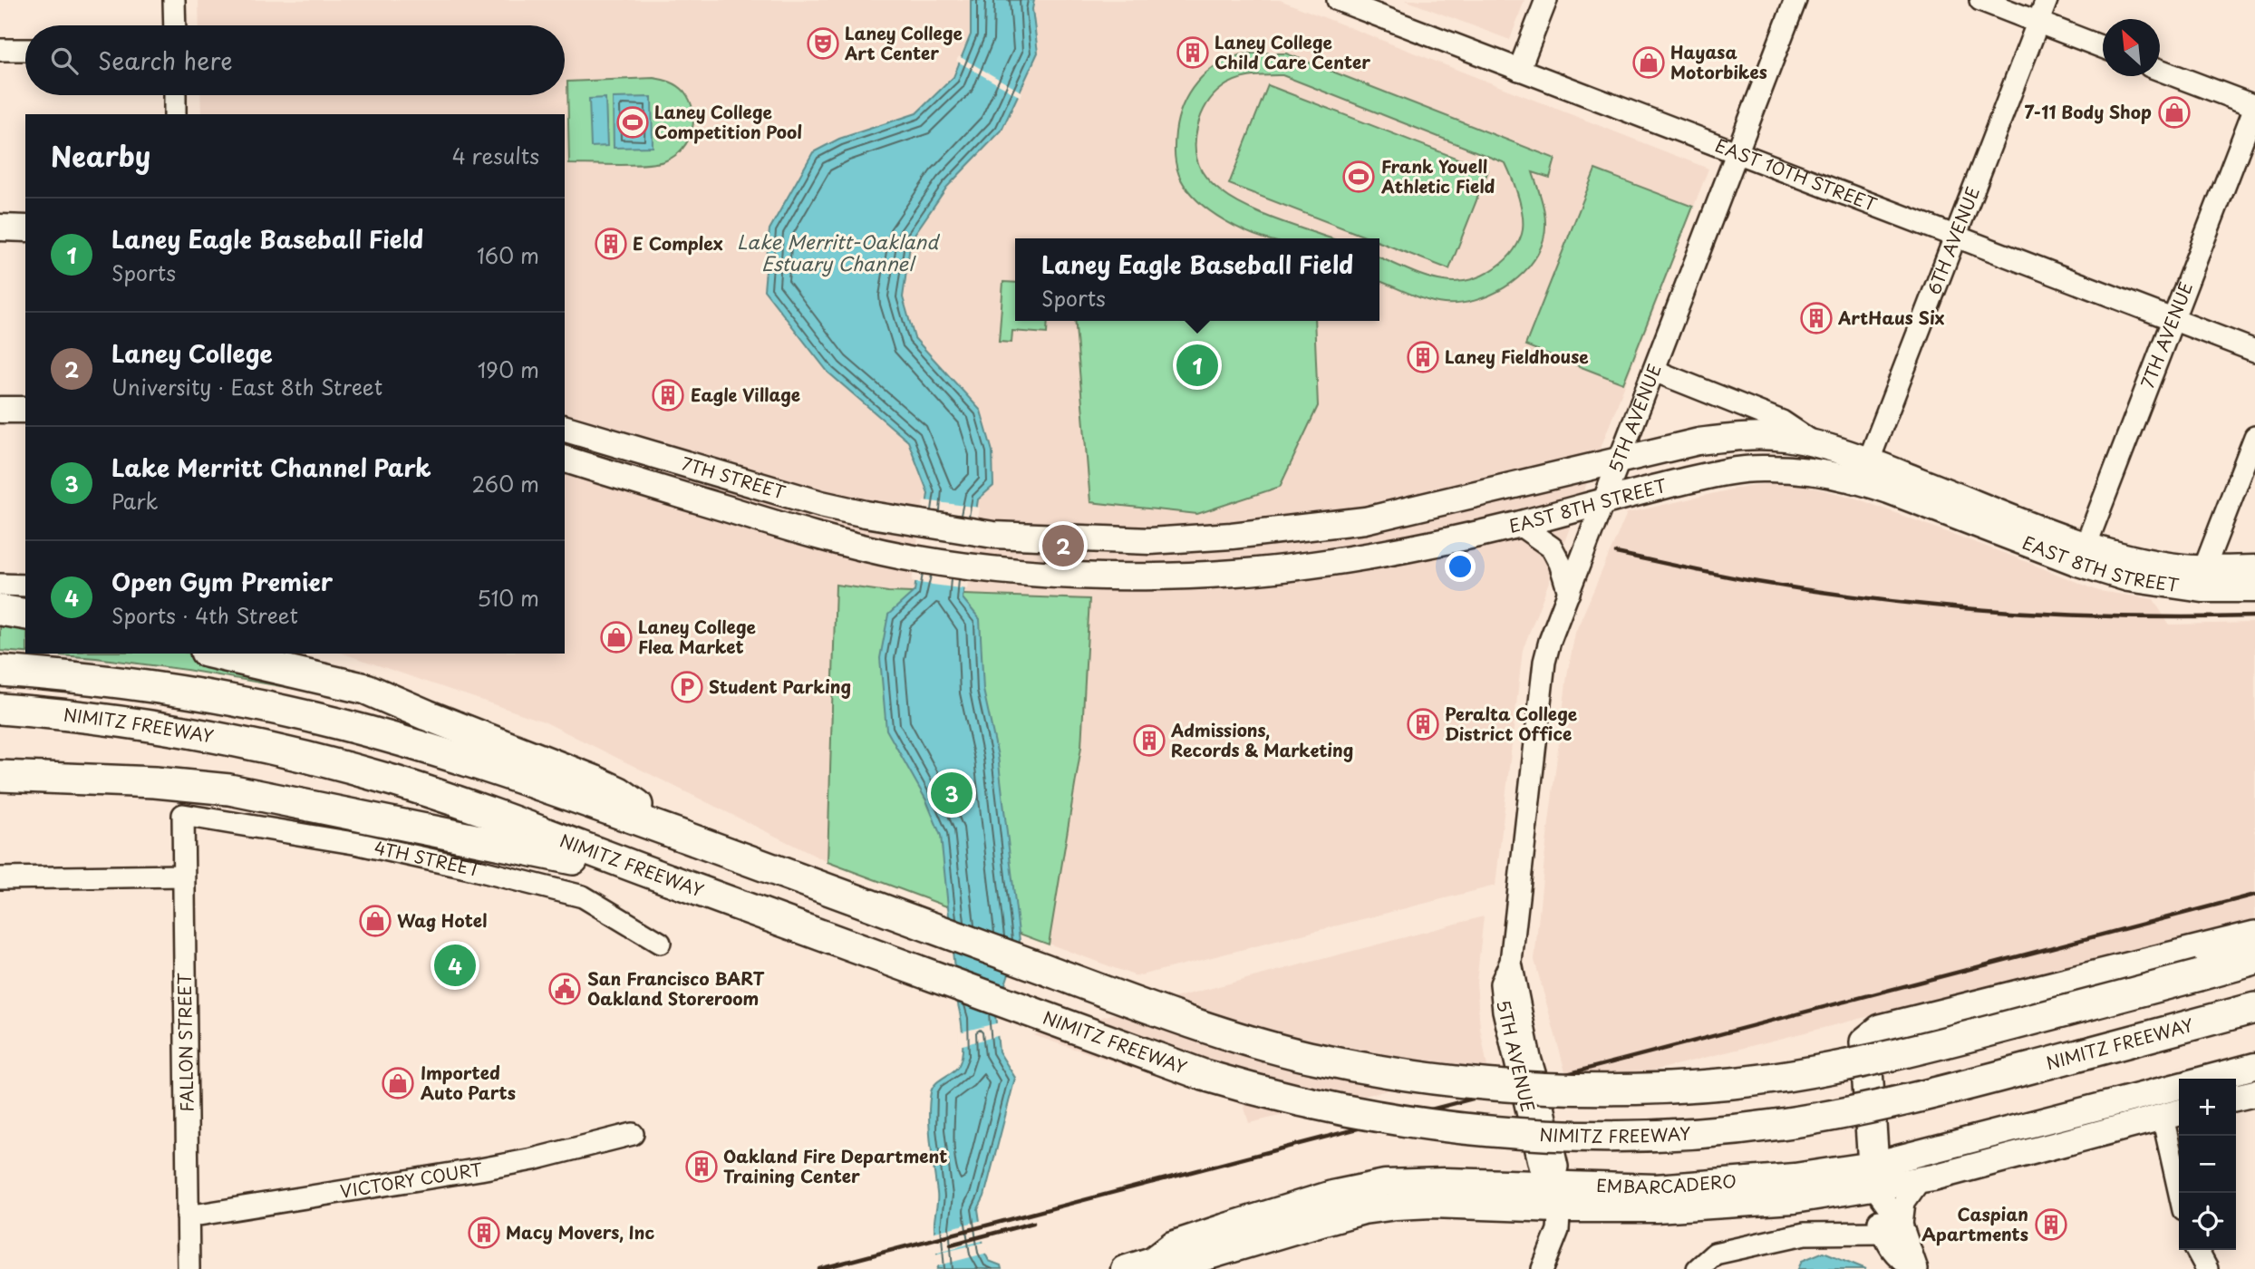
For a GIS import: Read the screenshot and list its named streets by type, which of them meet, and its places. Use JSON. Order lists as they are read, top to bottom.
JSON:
{
  "streets": {
    "highway": ["NIMITZ FREEWAY"],
    "main road": ["7TH STREET", "EAST 8TH STREET", "EMBARCADERO"],
    "street": [
      "EAST 10TH STREET",
      "6TH AVENUE",
      "7TH AVENUE",
      "5TH AVENUE",
      "4TH STREET",
      "FALLON STREET",
      "VICTORY COURT"
    ]
  },
  "crossings": [
    ["EAST 10TH STREET", "6TH AVENUE"],
    ["EAST 10TH STREET", "7TH AVENUE"],
    ["EAST 10TH STREET", "5TH AVENUE"],
    ["6TH AVENUE", "EAST 8TH STREET"],
    ["7TH AVENUE", "EAST 8TH STREET"],
    ["5TH AVENUE", "EAST 8TH STREET"],
    ["5TH AVENUE", "EMBARCADERO"],
    ["7TH STREET", "EAST 8TH STREET"],
    ["4TH STREET", "FALLON STREET"],
    ["FALLON STREET", "VICTORY COURT"]
  ],
  "water": ["Lake Merritt-Oakland Estuary Channel"],
  "places": {
    "theatre": ["Laney College Art Center"],
    "building": [
      "Laney College Child Care Center",
      "E Complex",
      "ArtHaus Six",
      "Laney Fieldhouse",
      "Eagle Village",
      "Peralta College District Office",
      "Admissions, Records & Marketing",
      "Oakland Fire Department Training Center",
      "Caspian Apartments",
      "Macy Movers, Inc"
    ],
    "shop": [
      "Hayasa Motorbikes",
      "7-11 Body Shop",
      "Laney College Flea Market",
      "Wag Hotel",
      "Imported Auto Parts"
    ],
    "sports": ["Laney College Competition Pool", "Frank Youell Athletic Field"],
    "parking": ["Student Parking"],
    "public building": ["San Francisco BART Oakland Storeroom"]
  },
  "north": "top left",
  "page": {
    "search": "Search here",
    "heading": ["Nearby", "4 results"],
    "list": [
      {
        "mark": "1",
        "name": "Laney Eagle Baseball Field",
        "note": "Sports",
        "value": "160 m"
      },
      {
        "mark": "2",
        "name": "Laney College",
        "note": "University · East 8th Street",
        "value": "190 m"
      },
      {
        "mark": "3",
        "name": "Lake Merritt Channel Park",
        "note": "Park",
        "value": "260 m"
      },
      {
        "mark": "4",
        "name": "Open Gym Premier",
        "note": "Sports · 4th Street",
        "value": "510 m"
      }
    ],
    "popup": ["Laney Eagle Baseball Field", "Sports"],
    "pins": [
      "1",
      "2",
      "3",
      "4"
    ],
    "map_buttons": ["+", "−"]
  }
}
